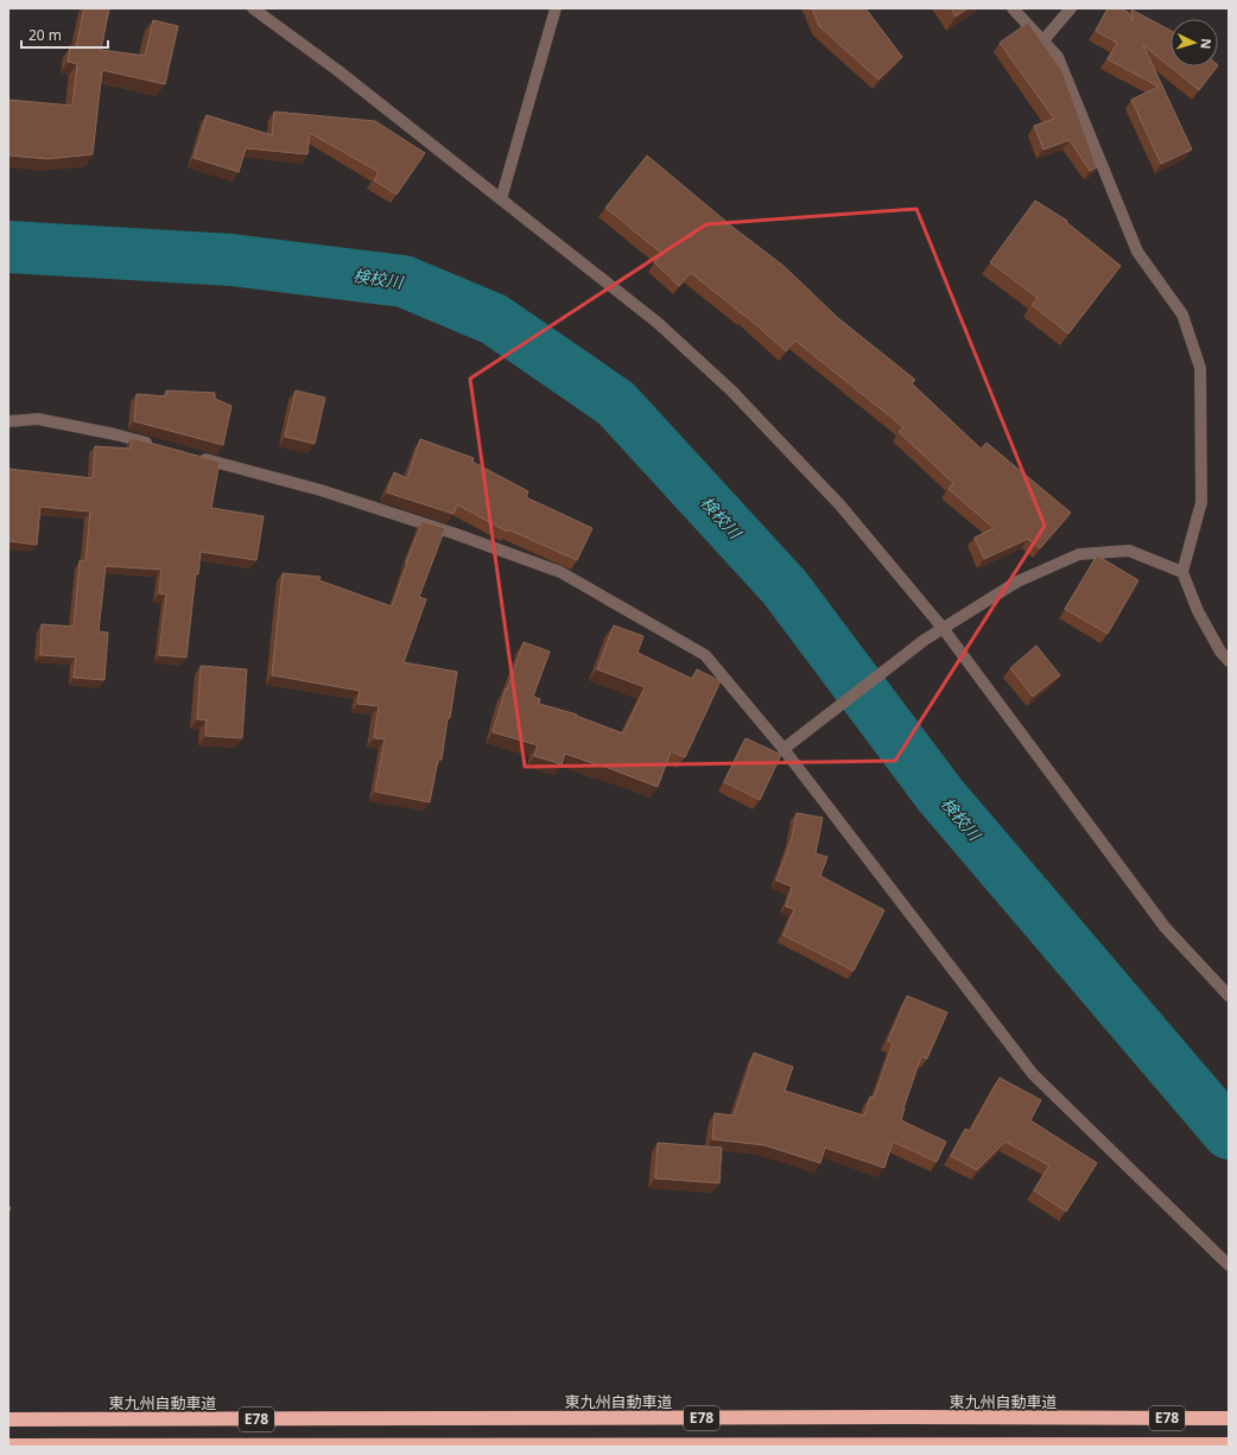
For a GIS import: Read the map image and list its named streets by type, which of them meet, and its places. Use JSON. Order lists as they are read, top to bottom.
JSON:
{
  "streets": {
    "highway": ["東九州自動車道", "E78"]
  },
  "water": ["検校川"],
  "scale_bar": "20 m",
  "north": "right"
}
